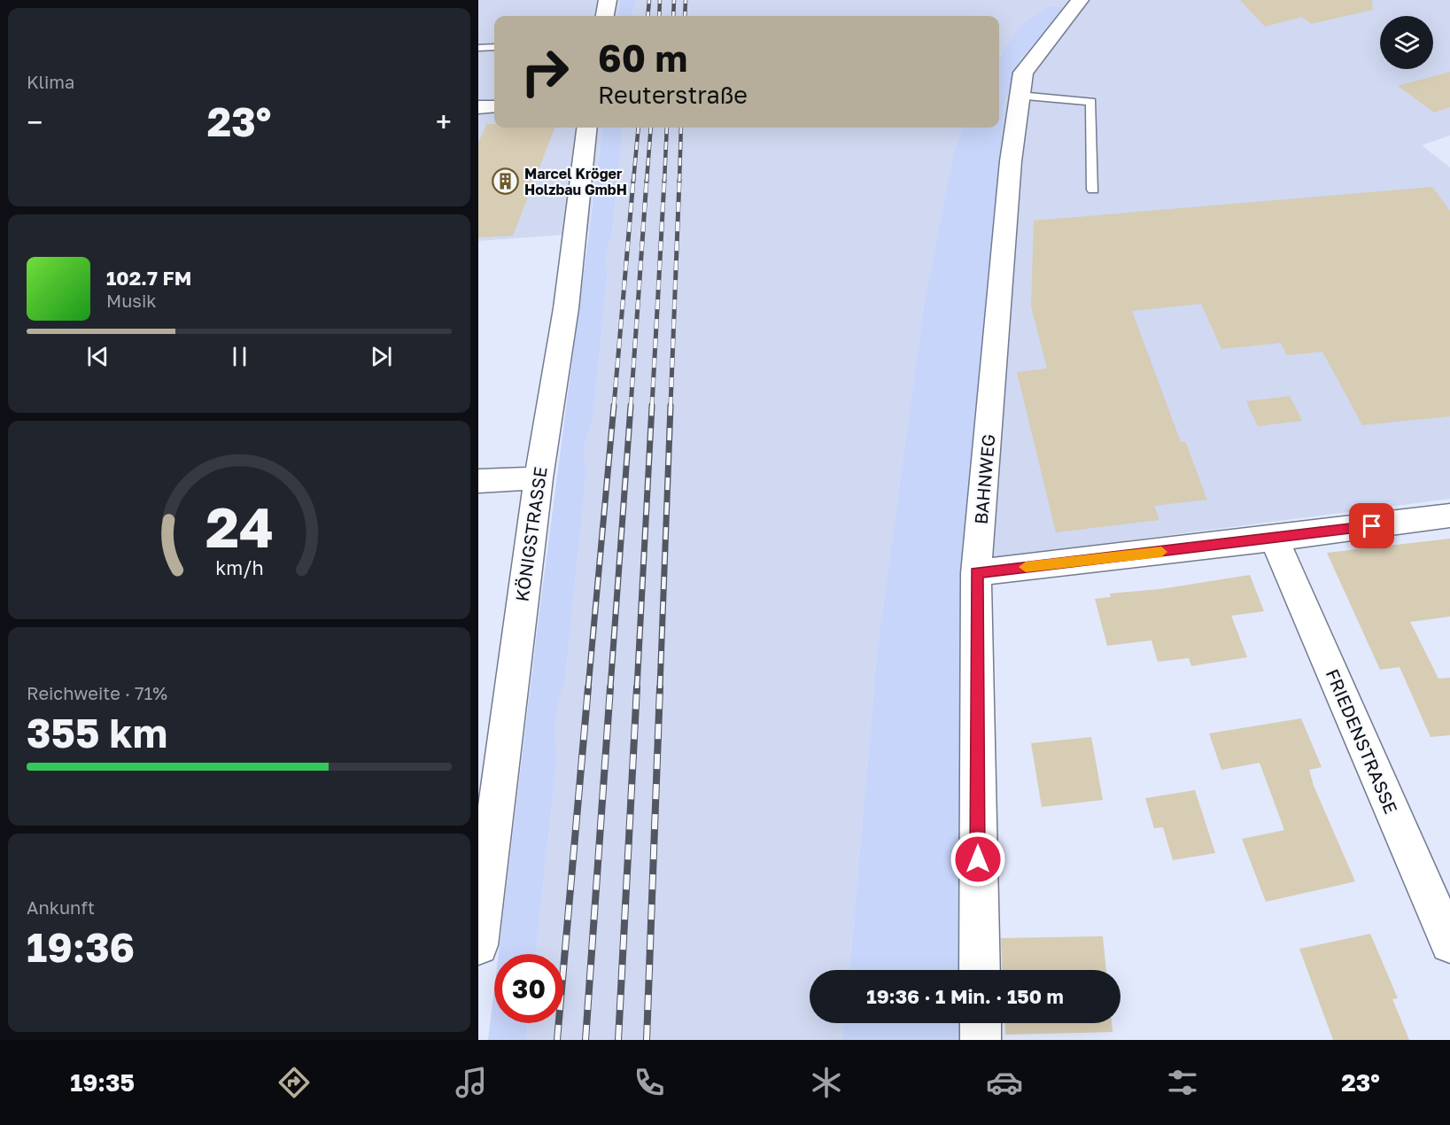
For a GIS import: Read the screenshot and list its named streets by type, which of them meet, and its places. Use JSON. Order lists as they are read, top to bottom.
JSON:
{
  "streets": {
    "street": ["BAHNWEG", "KÖNIGSTRASSE", "FRIEDENSTRASSE"]
  },
  "places": {
    "building": ["Marcel Kröger Holzbau GmbH"]
  },
  "page": {
    "tile": [
      "Klima",
      ["Reichweite · 71%", "355 km"],
      ["Ankunft", "19:36"]
    ],
    "turn": ["60 m", "Reuterstraße"],
    "heat": ["−", "23°", "+"],
    "song": ["102.7 FM", "Musik"],
    "limit": "30",
    "trip": "19:36 · 1 Min. · 150 m",
    "tabs": ["19:35", "23°"],
    "gauge": ["24", "km/h"]
  }
}
